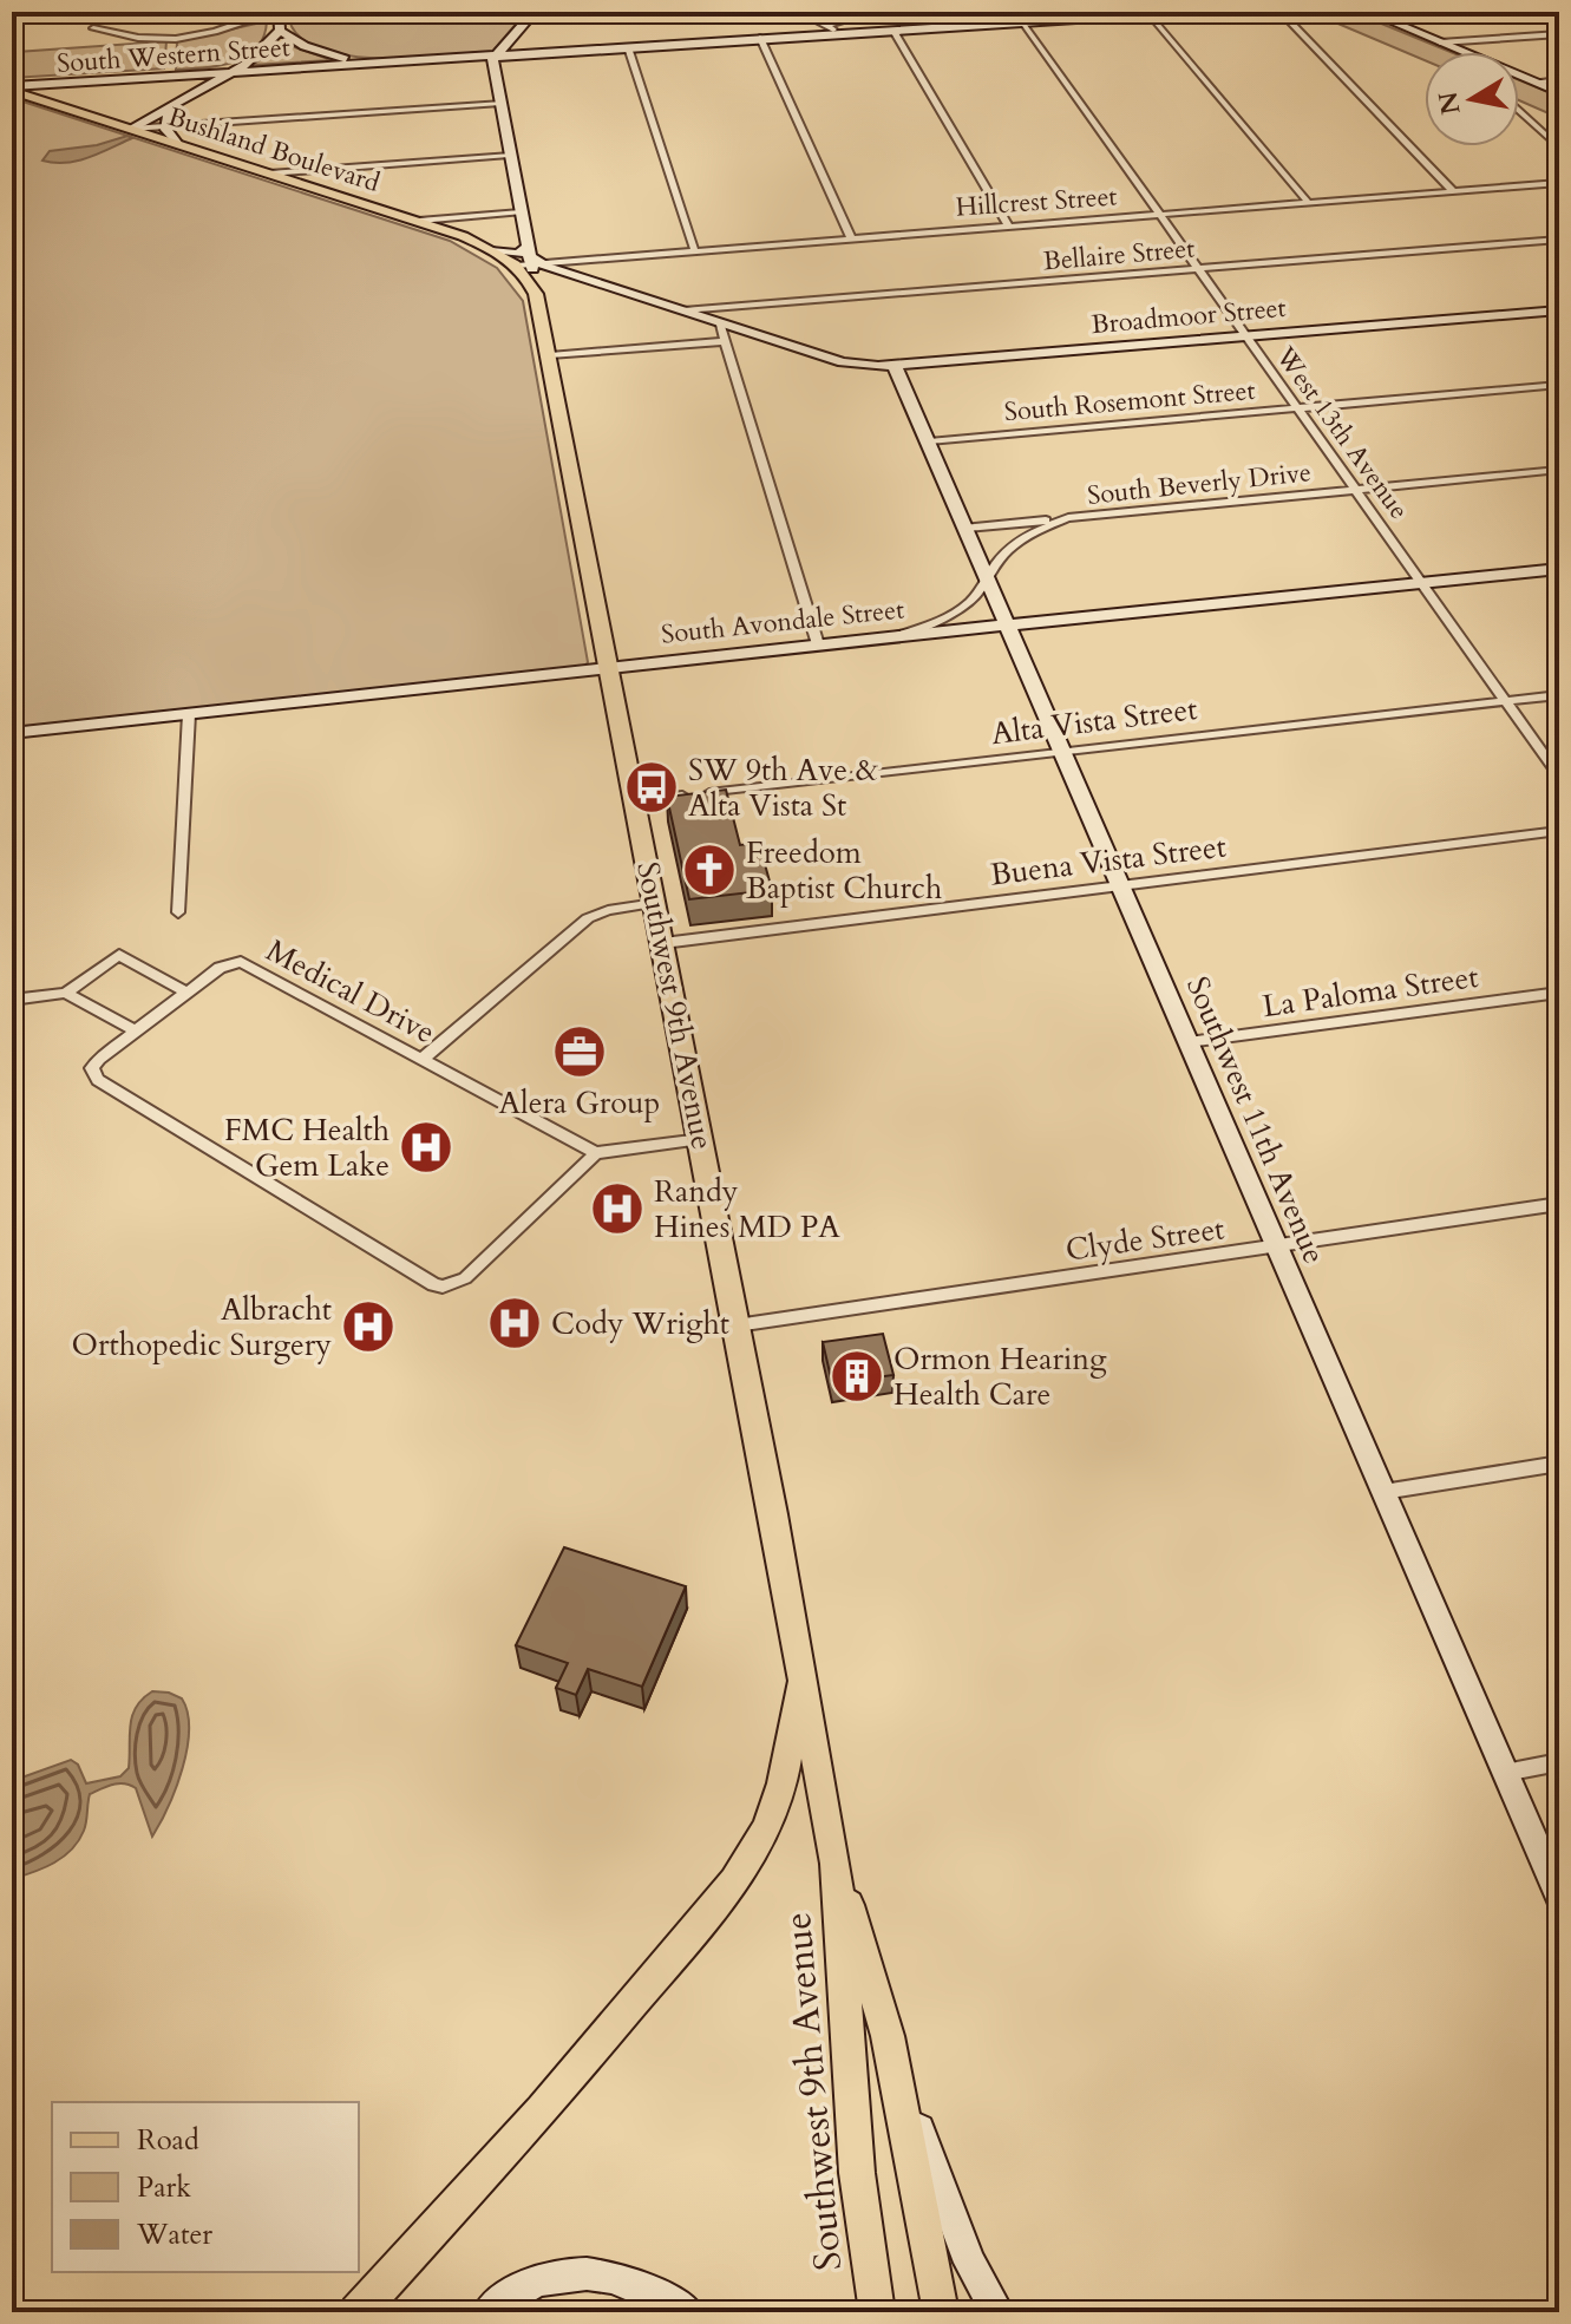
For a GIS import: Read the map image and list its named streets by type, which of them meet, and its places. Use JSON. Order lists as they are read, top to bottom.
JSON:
{
  "streets": {
    "main road": ["Bushland Boulevard", "Southwest 9th Avenue"],
    "street": [
      "South Western Street",
      "Hillcrest Street",
      "Bellaire Street",
      "Broadmoor Street",
      "South Rosemont Street",
      "West 13th Avenue",
      "South Beverly Drive",
      "South Avondale Street",
      "Alta Vista Street",
      "Buena Vista Street",
      "Medical Drive",
      "La Paloma Street",
      "Southwest 11th Avenue",
      "Clyde Street"
    ]
  },
  "crossings": [
    ["South Western Street", "Bushland Boulevard"],
    ["South Western Street", "West 13th Avenue"],
    ["South Western Street", "Southwest 9th Avenue"],
    ["Bushland Boulevard", "Hillcrest Street"],
    ["Bushland Boulevard", "Bellaire Street"],
    ["Bushland Boulevard", "Broadmoor Street"],
    ["Bushland Boulevard", "Southwest 9th Avenue"],
    ["Hillcrest Street", "West 13th Avenue"],
    ["Hillcrest Street", "Southwest 9th Avenue"],
    ["Bellaire Street", "West 13th Avenue"],
    ["Broadmoor Street", "West 13th Avenue"],
    ["Broadmoor Street", "Southwest 11th Avenue"],
    ["South Rosemont Street", "West 13th Avenue"],
    ["South Rosemont Street", "Southwest 11th Avenue"],
    ["West 13th Avenue", "South Beverly Drive"],
    ["West 13th Avenue", "South Avondale Street"],
    ["West 13th Avenue", "Alta Vista Street"],
    ["South Beverly Drive", "South Avondale Street"],
    ["South Beverly Drive", "Southwest 11th Avenue"],
    ["South Avondale Street", "Southwest 9th Avenue"],
    ["South Avondale Street", "Southwest 11th Avenue"],
    ["Alta Vista Street", "Southwest 9th Avenue"],
    ["Alta Vista Street", "Southwest 11th Avenue"],
    ["Buena Vista Street", "Southwest 9th Avenue"],
    ["Buena Vista Street", "Southwest 11th Avenue"],
    ["La Paloma Street", "Southwest 11th Avenue"],
    ["Southwest 9th Avenue", "Clyde Street"],
    ["Southwest 11th Avenue", "Clyde Street"]
  ],
  "places": {
    "bus stop": ["SW 9th Ave & Alta Vista St"],
    "church": ["Freedom Baptist Church"],
    "office": ["Alera Group"],
    "hospital": [
      "FMC Health Gem Lake",
      "Randy Hines MD PA",
      "Cody Wright",
      "Albracht Orthopedic Surgery"
    ],
    "building": ["Ormon Hearing Health Care"]
  },
  "legend": ["Road", "Park", "Water"],
  "north": "left"
}
